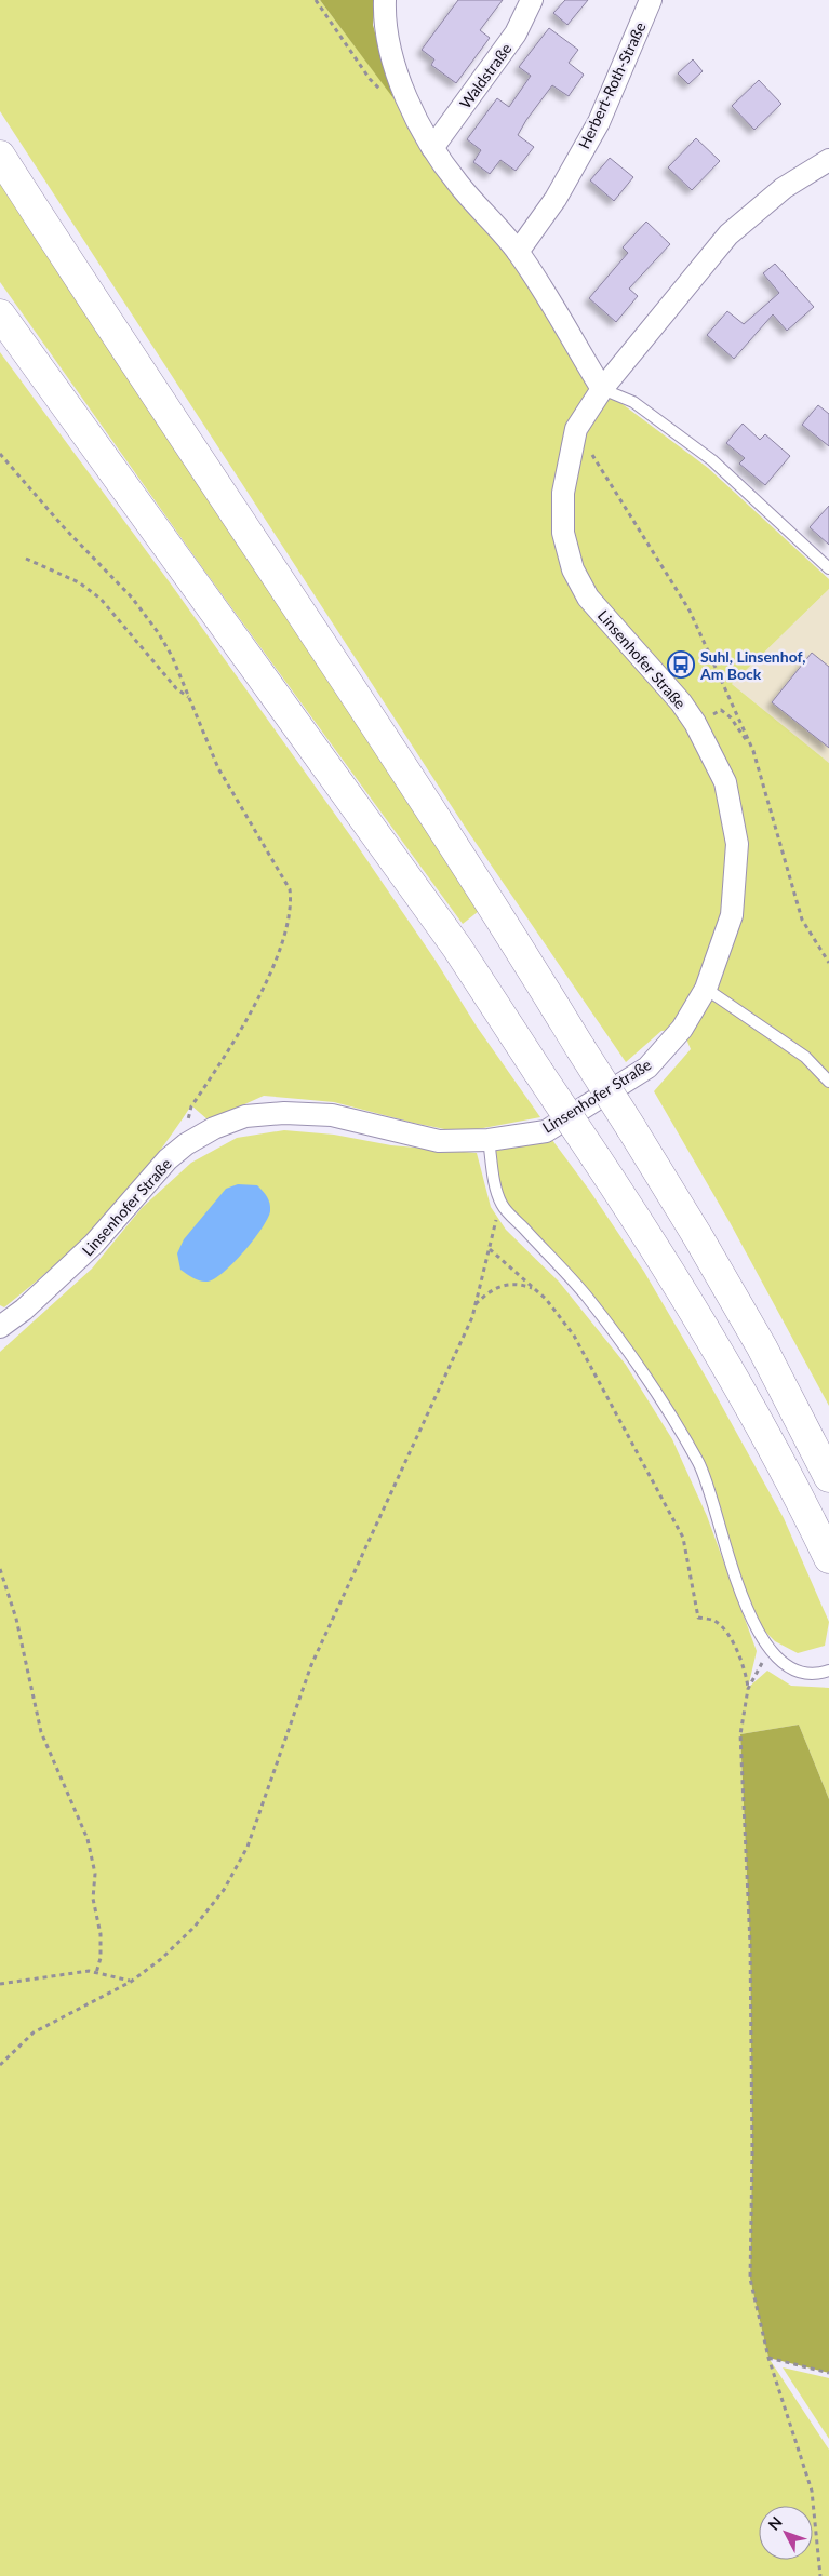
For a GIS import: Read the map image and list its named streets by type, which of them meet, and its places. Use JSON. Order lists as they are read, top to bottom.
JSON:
{
  "streets": {
    "street": ["Waldstraße", "Herbert-Roth-Straße", "Linsenhofer Straße"]
  },
  "places": {
    "bus stop": ["Suhl, Linsenhof, Am Bock"]
  },
  "north": "top left"
}
